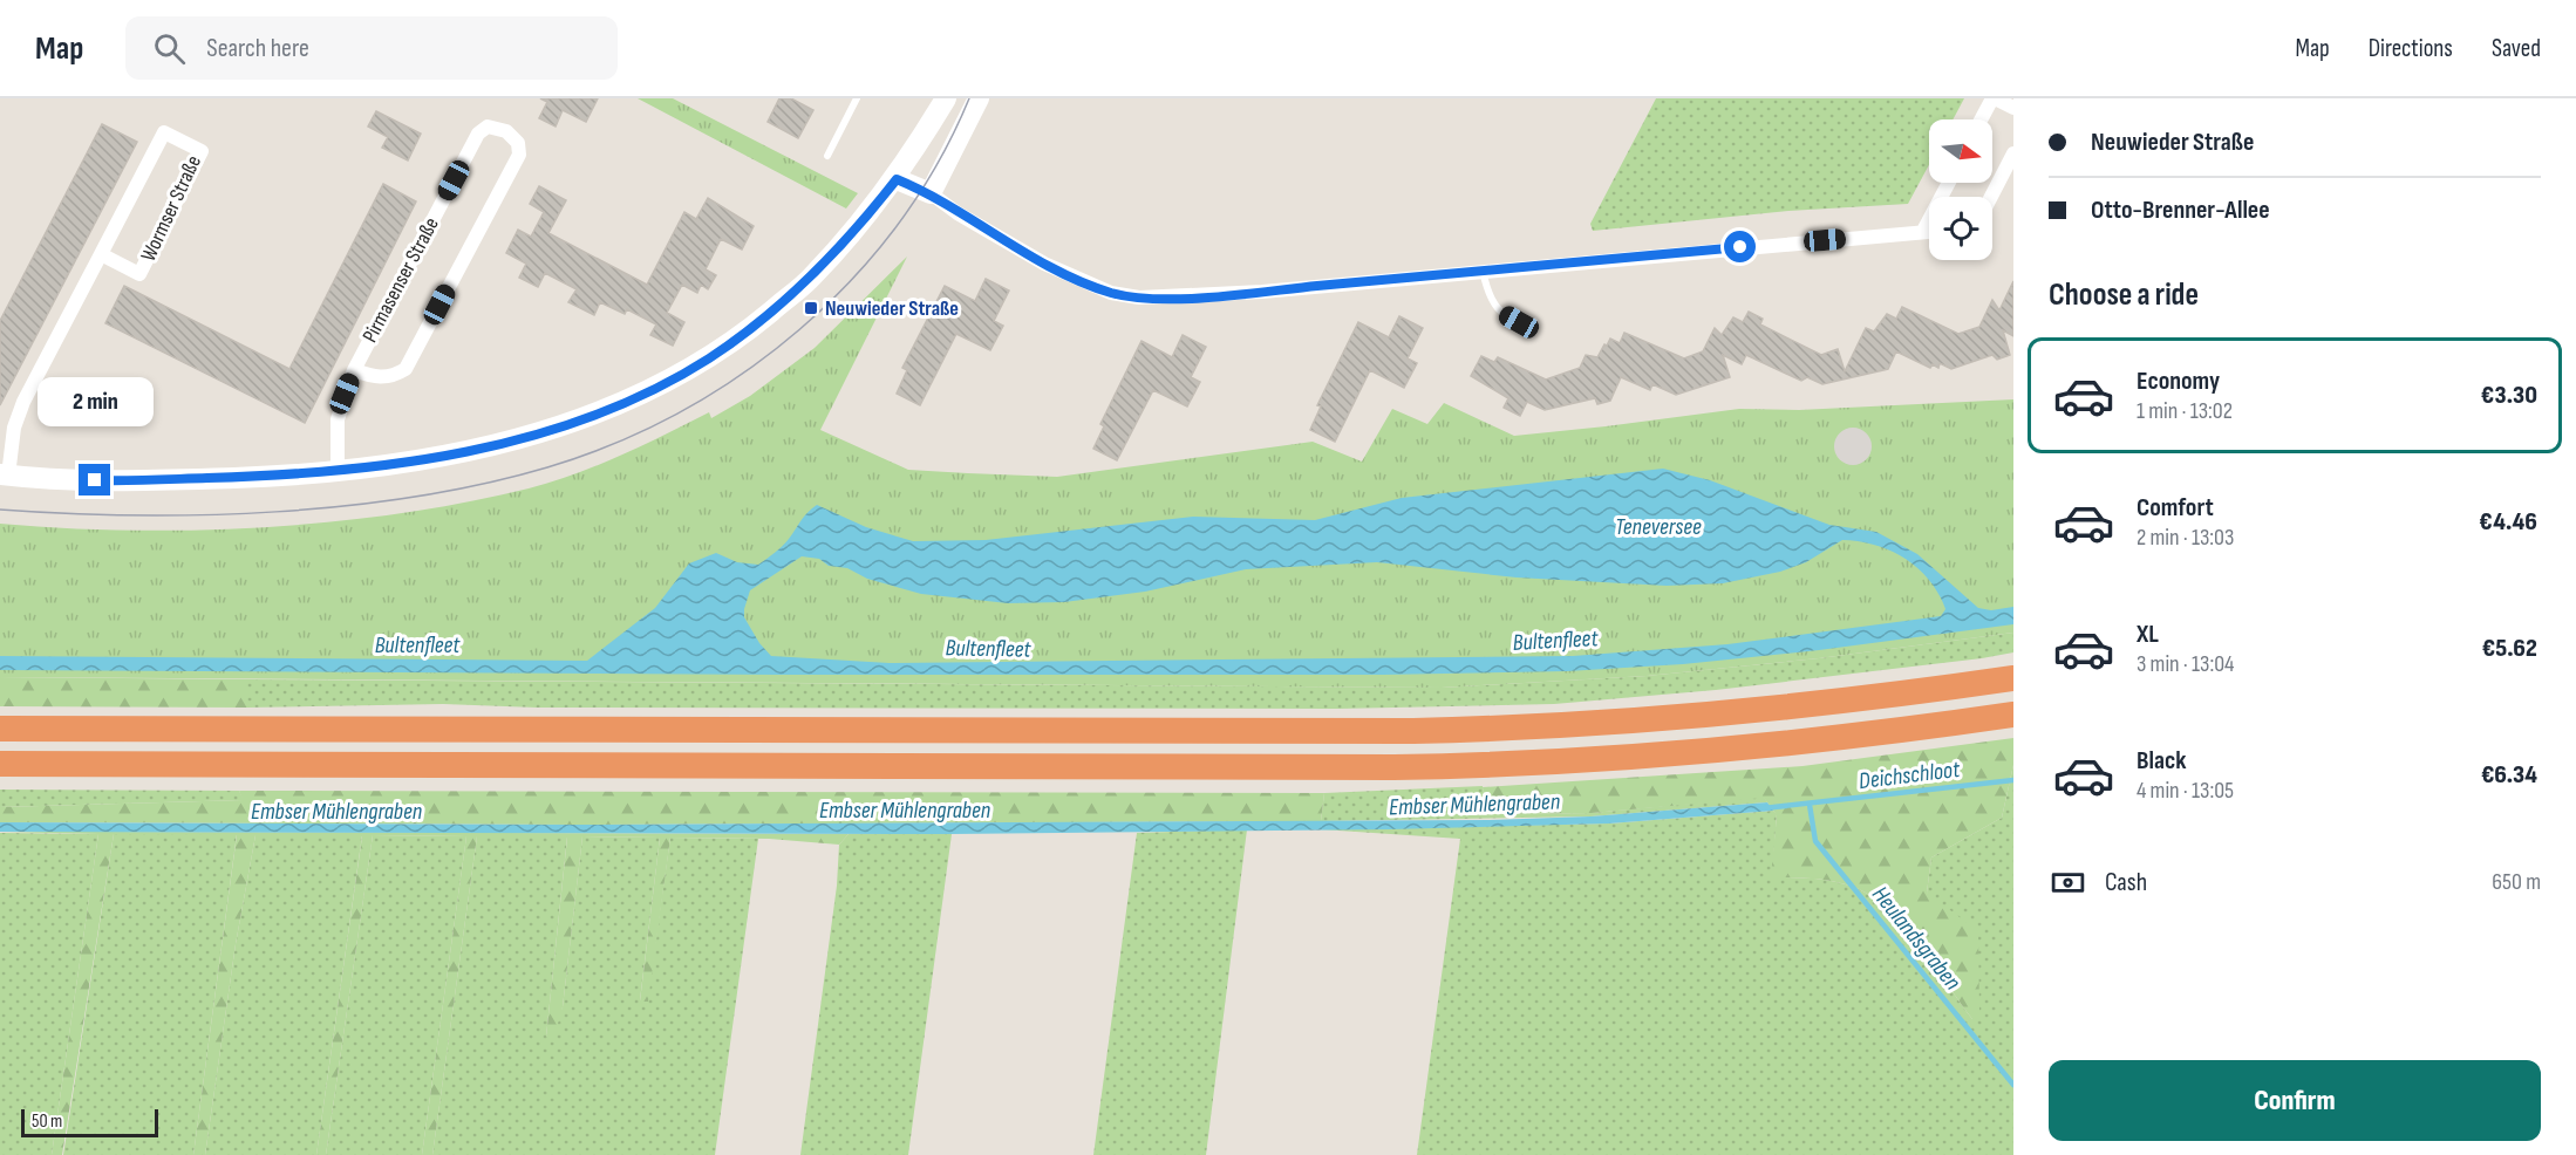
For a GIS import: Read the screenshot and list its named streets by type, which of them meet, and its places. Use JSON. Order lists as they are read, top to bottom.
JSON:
{
  "streets": {
    "street": ["Wormser Straße", "Pirmasenser Straße"]
  },
  "water": [
    "Teneversee",
    "Bultenfleet",
    "Deichschloot",
    "Embser Mühlengraben",
    "Heulandsgraben"
  ],
  "places": {
    "transit": ["Neuwieder Straße"]
  },
  "scale_bar": "50 m",
  "north": "right",
  "page": {
    "header": "Map",
    "search": "Search here",
    "nav": ["Map", "Directions", "Saved"],
    "banner": ["Neuwieder Straße", "Otto-Brenner-Allee"],
    "heading": "Choose a ride",
    "list": [
      {
        "name": "Economy",
        "note": "1 min · 13:02",
        "value": "€3.30"
      },
      {
        "name": "Comfort",
        "note": "2 min · 13:03",
        "value": "€4.46"
      },
      {
        "name": "XL",
        "note": "3 min · 13:04",
        "value": "€5.62"
      },
      {
        "name": "Black",
        "note": "4 min · 13:05",
        "value": "€6.34"
      }
    ],
    "bubble": "2 min",
    "pay": ["Cash", "650 m"],
    "buttons": "Confirm",
    "scale": "50 m"
  }
}
